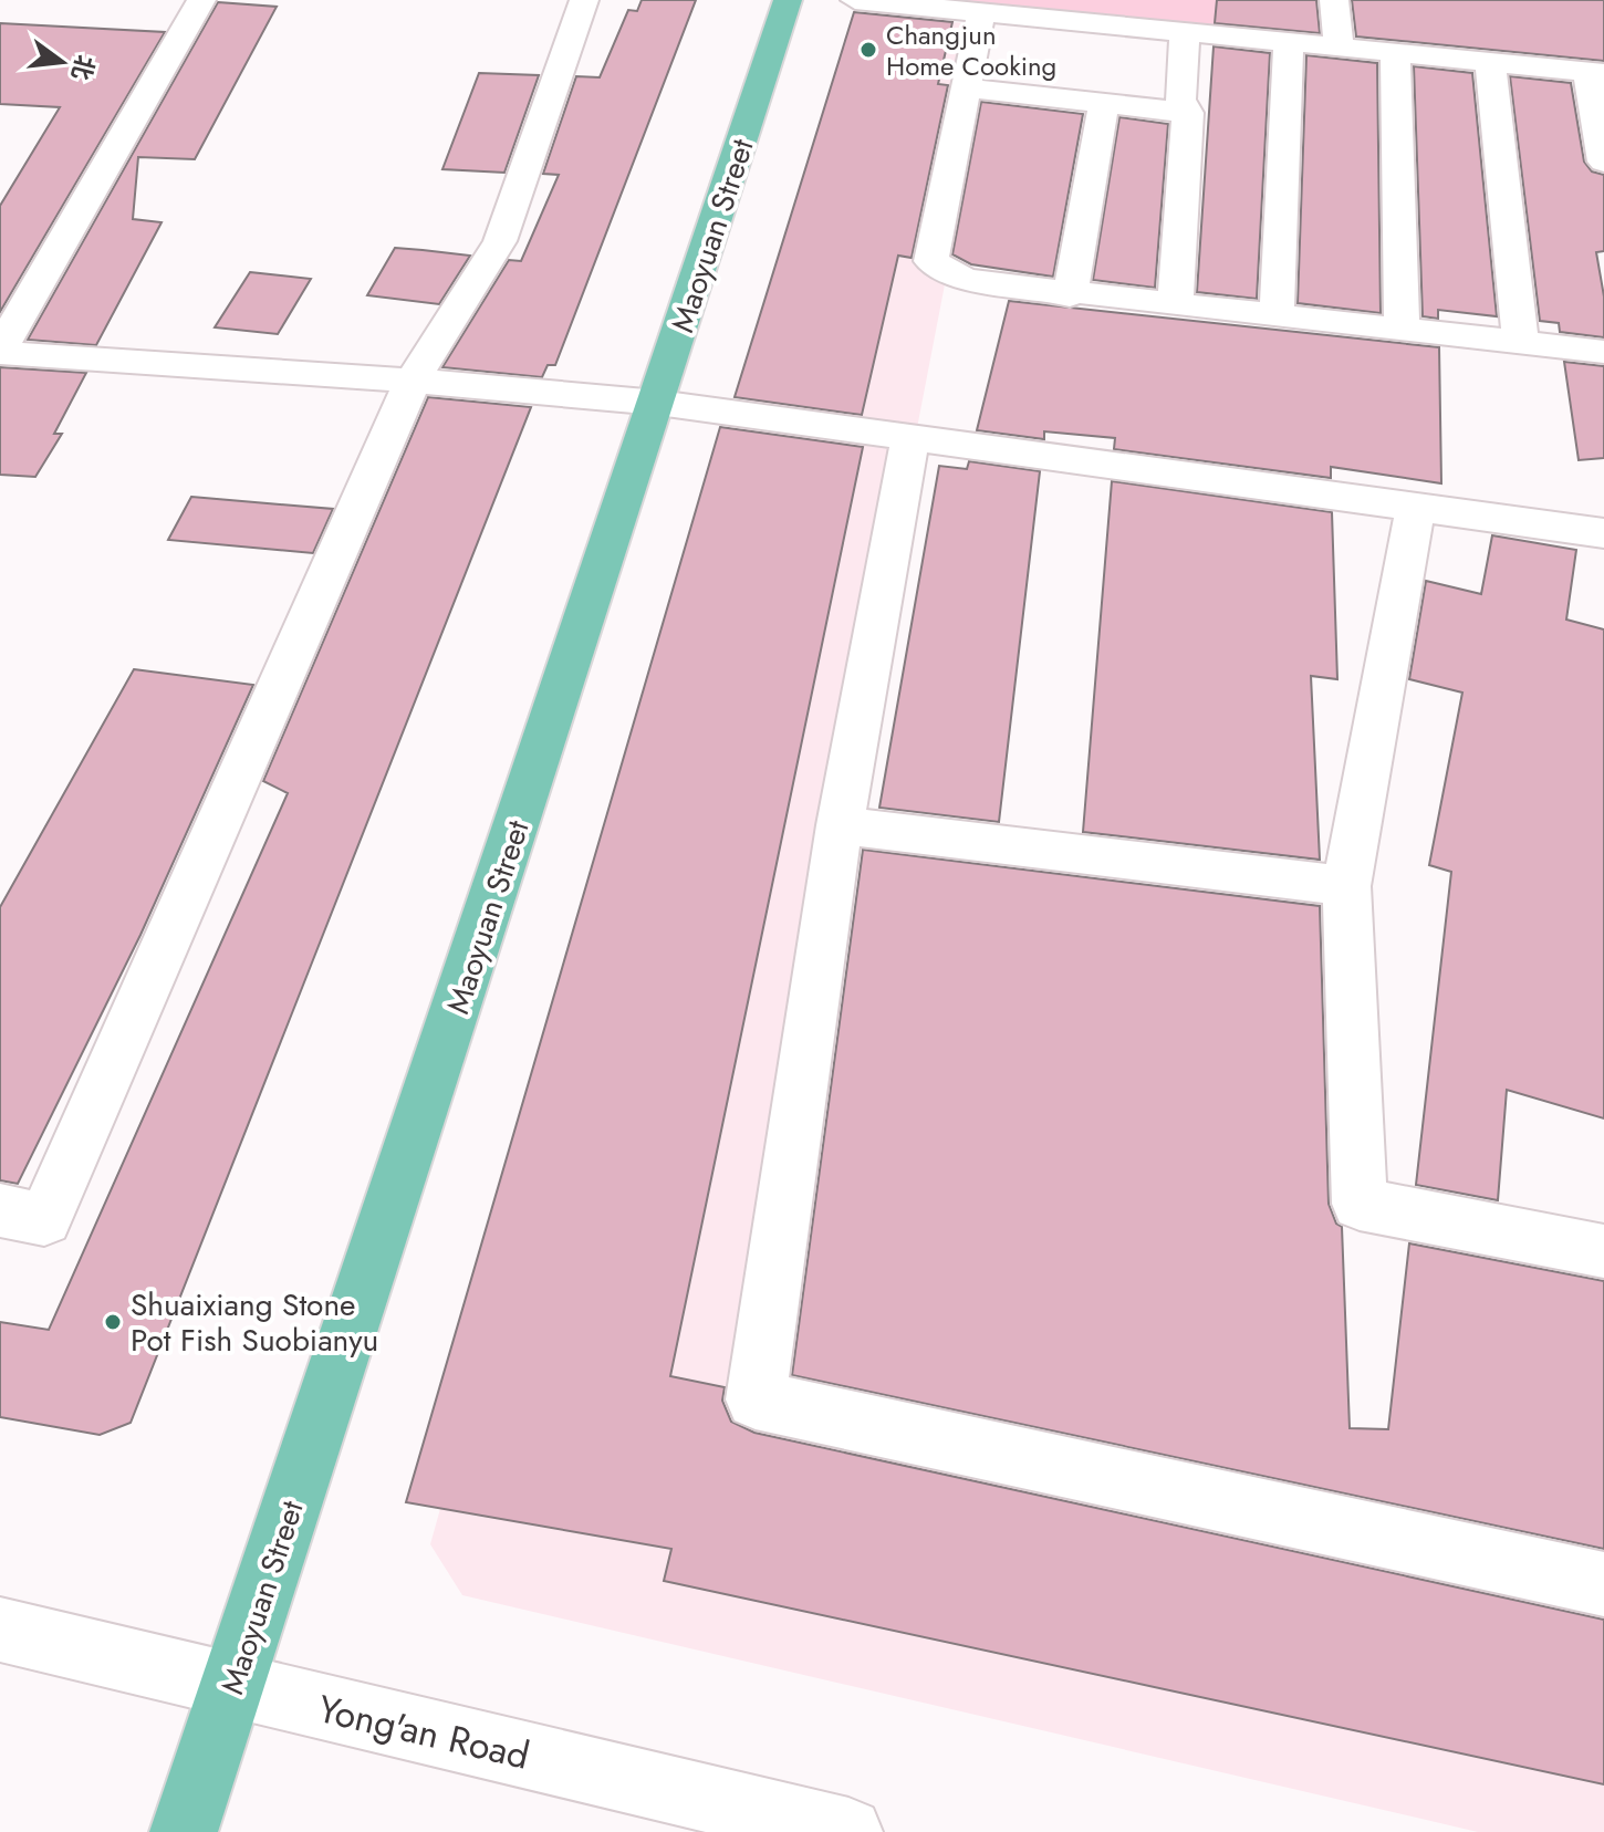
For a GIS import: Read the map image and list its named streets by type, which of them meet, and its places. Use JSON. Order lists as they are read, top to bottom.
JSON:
{
  "streets": {
    "main road": ["Maoyuan Street"],
    "street": ["Yong'an Road"]
  },
  "crossings": [
    ["Maoyuan Street", "Yong'an Road"]
  ],
  "places": ["Changjun Home Cooking", "Shuaixiang Stone Pot Fish Suobianyu"],
  "north": "right"
}
